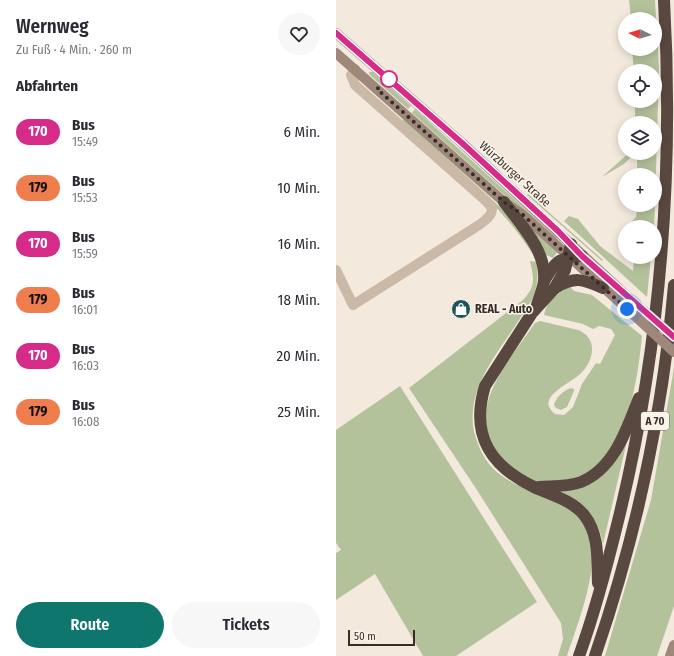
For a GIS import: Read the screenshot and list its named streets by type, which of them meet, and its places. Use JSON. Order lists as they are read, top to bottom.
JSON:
{
  "streets": {
    "highway": ["A 70"],
    "main road": ["Würzburger Straße"]
  },
  "places": {
    "shop": ["REAL - Auto"]
  },
  "lines": ["bus line 170"],
  "scale_bar": "50 m",
  "north": "left",
  "page": {
    "heading": [
      ["Wernweg", "Zu Fuß · 4 Min. · 260 m"],
      "Abfahrten"
    ],
    "map_buttons": ["+", "−"],
    "list": [
      {
        "mark": "170",
        "name": "Bus",
        "note": "15:49",
        "value": "6 Min."
      },
      {
        "mark": "179",
        "name": "Bus",
        "note": "15:53",
        "value": "10 Min."
      },
      {
        "mark": "170",
        "name": "Bus",
        "note": "15:59",
        "value": "16 Min."
      },
      {
        "mark": "179",
        "name": "Bus",
        "note": "16:01",
        "value": "18 Min."
      },
      {
        "mark": "170",
        "name": "Bus",
        "note": "16:03",
        "value": "20 Min."
      },
      {
        "mark": "179",
        "name": "Bus",
        "note": "16:08",
        "value": "25 Min."
      }
    ],
    "buttons": ["Route", "Tickets"],
    "scale": "50 m"
  }
}
